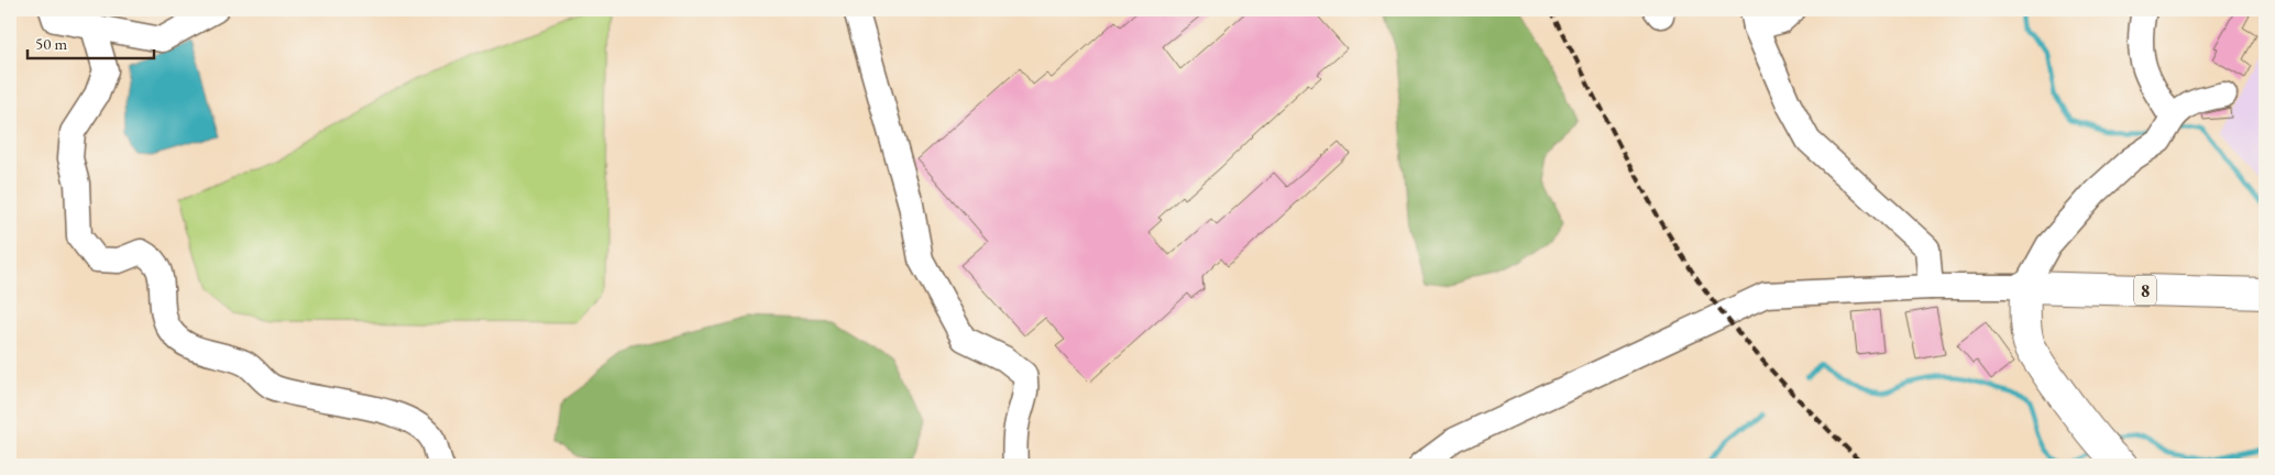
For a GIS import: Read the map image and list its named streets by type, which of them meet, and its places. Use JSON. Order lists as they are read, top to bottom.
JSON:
{
  "streets": {
    "main road": ["8"]
  },
  "scale_bar": "50 m"
}
